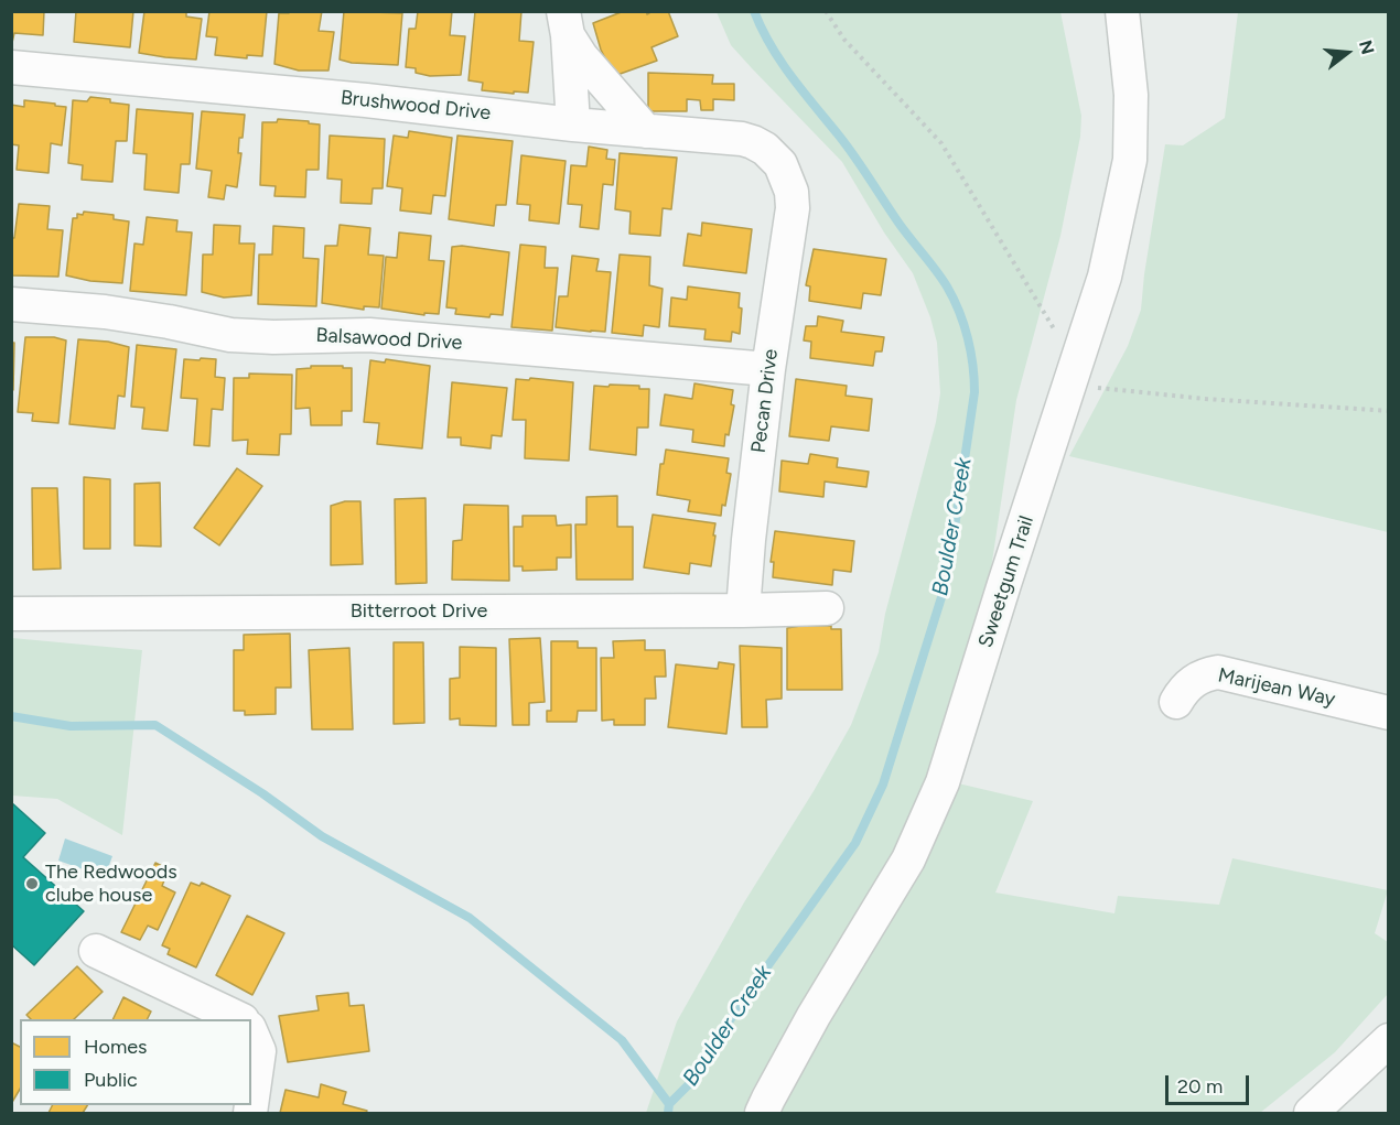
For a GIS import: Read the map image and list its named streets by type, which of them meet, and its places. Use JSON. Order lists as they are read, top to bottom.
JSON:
{
  "streets": {
    "street": [
      "Brushwood Drive",
      "Balsawood Drive",
      "Pecan Drive",
      "Sweetgum Trail",
      "Bitterroot Drive",
      "Marijean Way"
    ]
  },
  "crossings": [
    ["Brushwood Drive", "Pecan Drive"],
    ["Balsawood Drive", "Pecan Drive"],
    ["Pecan Drive", "Bitterroot Drive"]
  ],
  "water": ["Boulder Creek"],
  "places": ["The Redwoods clube house"],
  "legend": ["Homes", "Public"],
  "scale_bar": "20 m",
  "north": "right"
}
